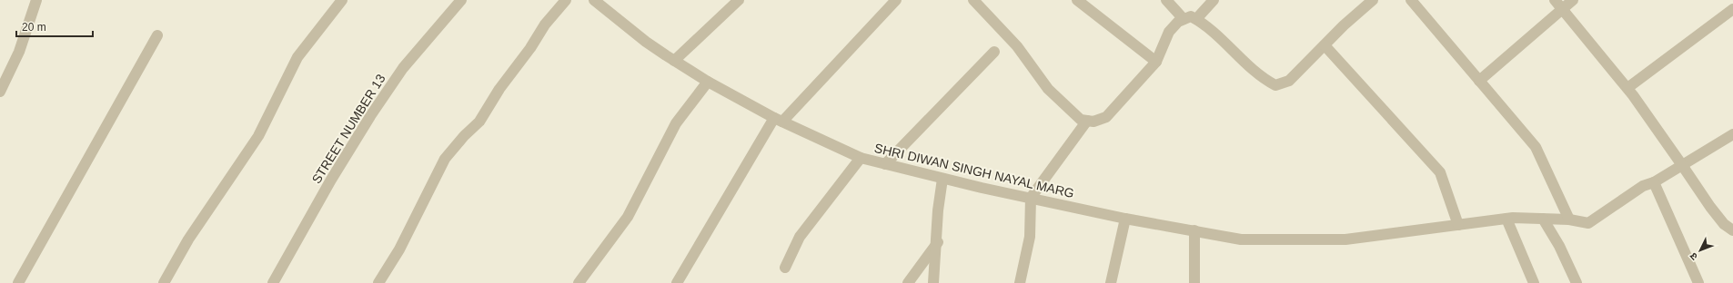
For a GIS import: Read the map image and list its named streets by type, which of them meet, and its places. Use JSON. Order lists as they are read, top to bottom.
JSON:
{
  "streets": {
    "street": ["STREET NUMBER 13", "SHRI DIWAN SINGH NAYAL MARG"]
  },
  "scale_bar": "20 m",
  "north": "bottom left"
}
